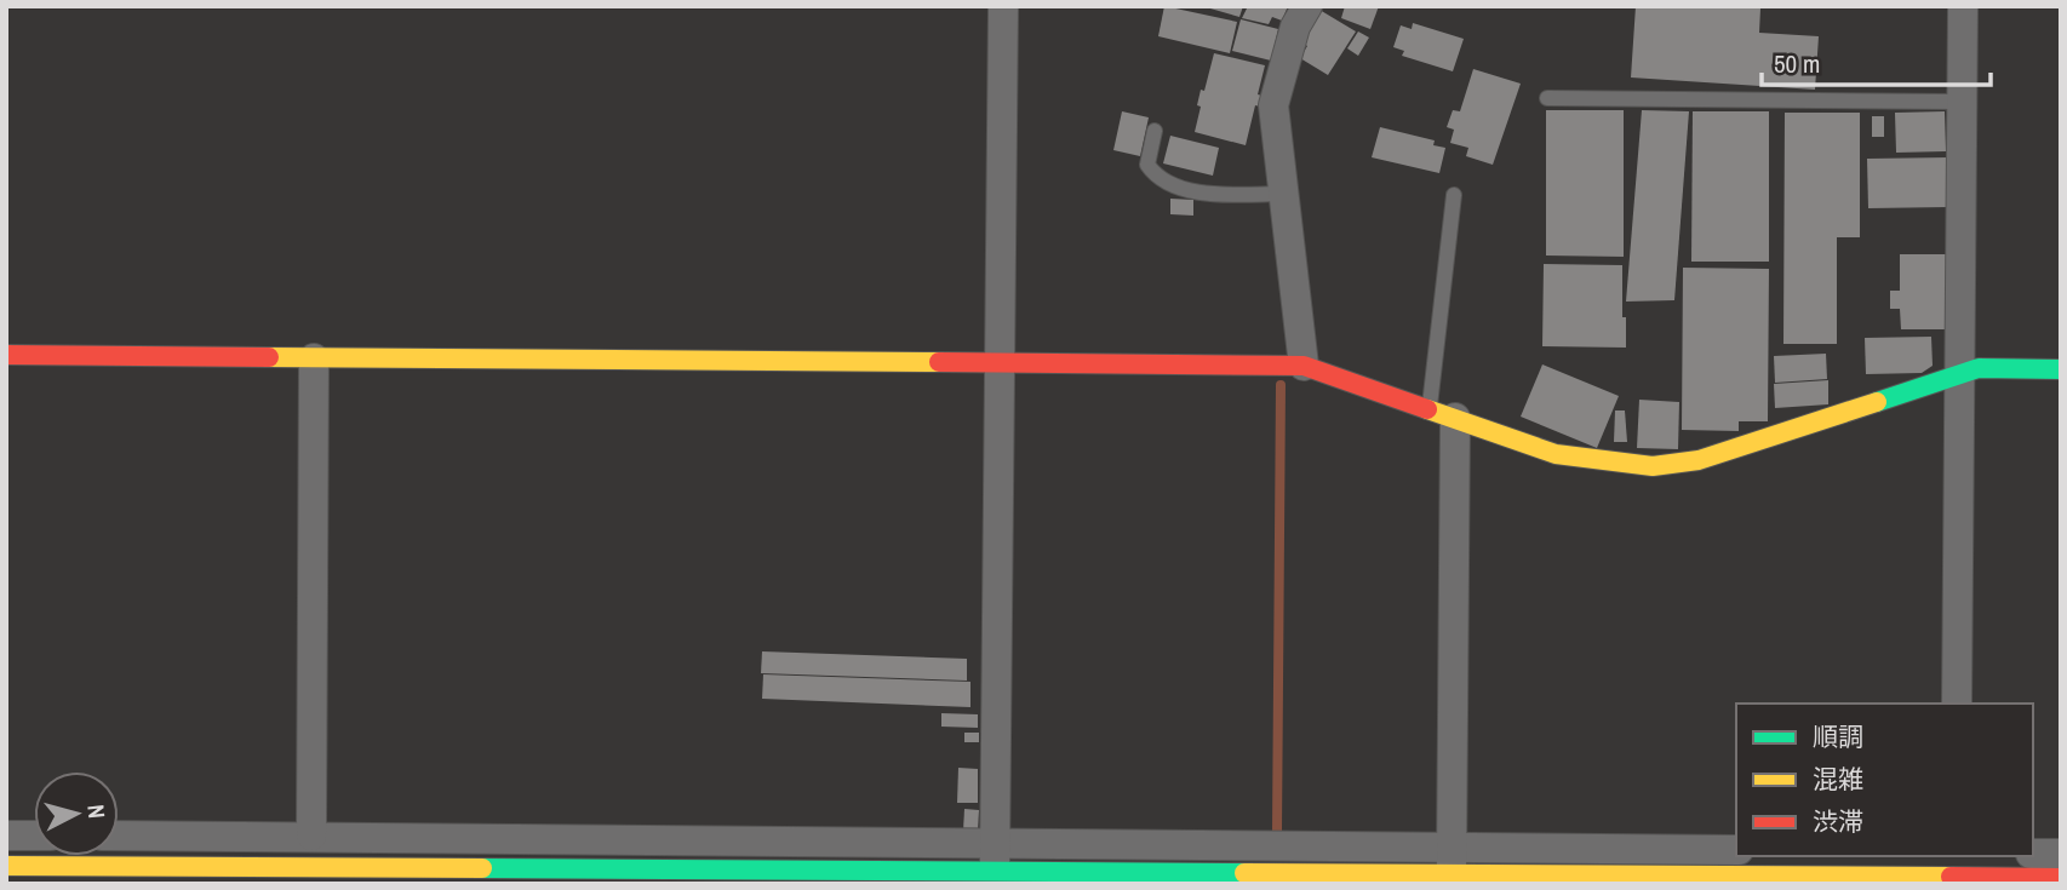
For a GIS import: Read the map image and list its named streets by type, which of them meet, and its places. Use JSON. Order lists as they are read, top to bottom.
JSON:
{
  "legend": ["順調", "混雑", "渋滞"],
  "scale_bar": "50 m",
  "north": "right"
}
